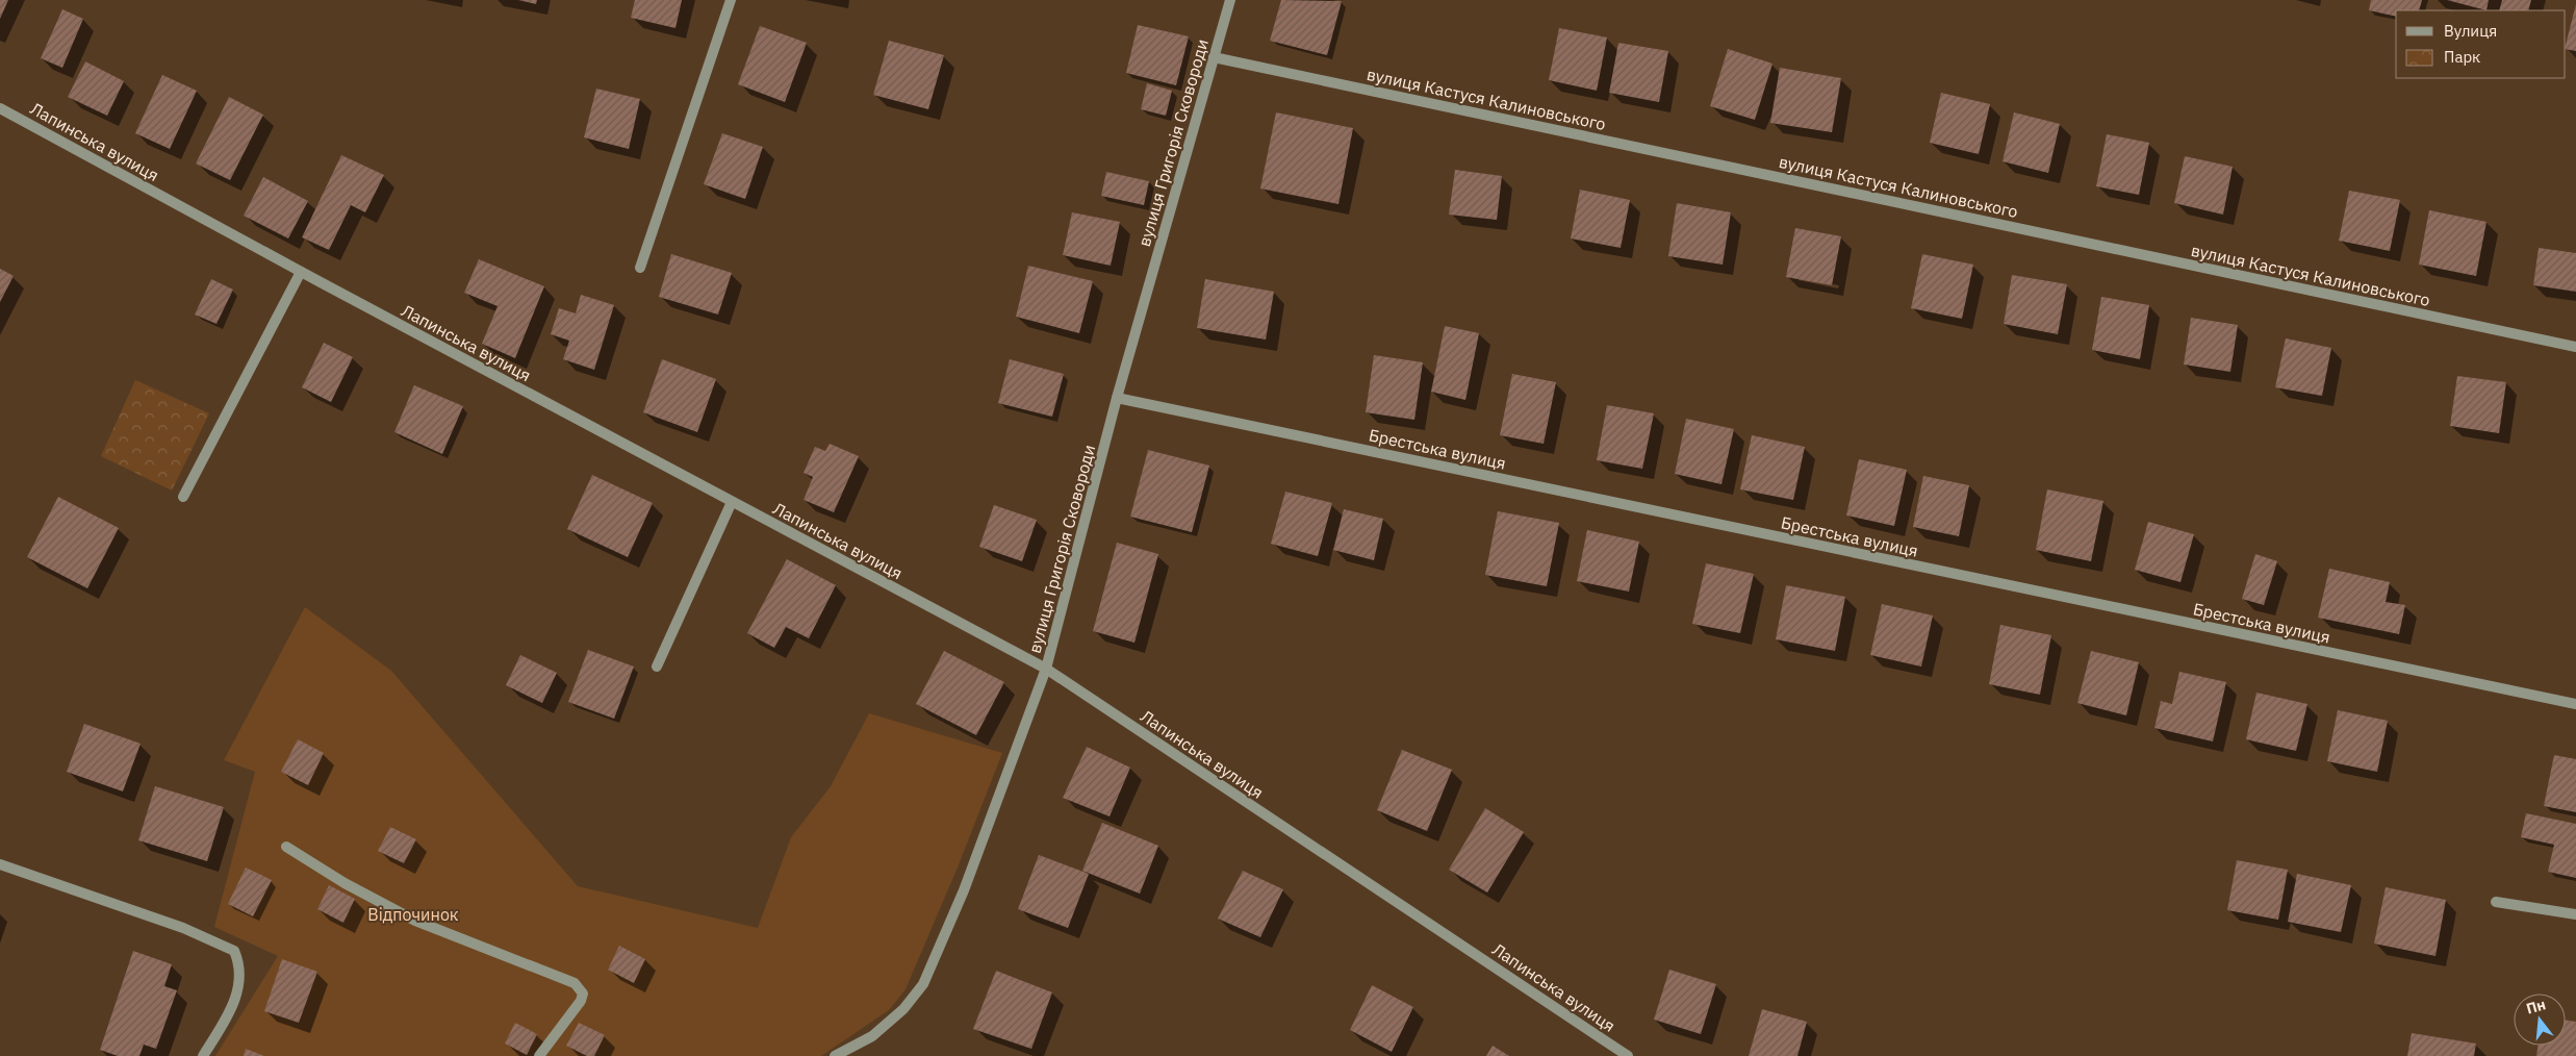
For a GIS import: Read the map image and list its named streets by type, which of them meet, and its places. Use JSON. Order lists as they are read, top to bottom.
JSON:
{
  "streets": {
    "street": [
      "вулиця Кастуся Калиновського",
      "Лапинська вулиця",
      "вулиця Григорія Сковороди",
      "Брестська вулиця"
    ]
  },
  "crossings": [
    ["вулиця Кастуся Калиновського", "вулиця Григорія Сковороди"],
    ["Лапинська вулиця", "вулиця Григорія Сковороди"],
    ["вулиця Григорія Сковороди", "Брестська вулиця"]
  ],
  "parks": ["Відпочинок"],
  "legend": ["Вулиця", "Парк"],
  "north": "top"
}
